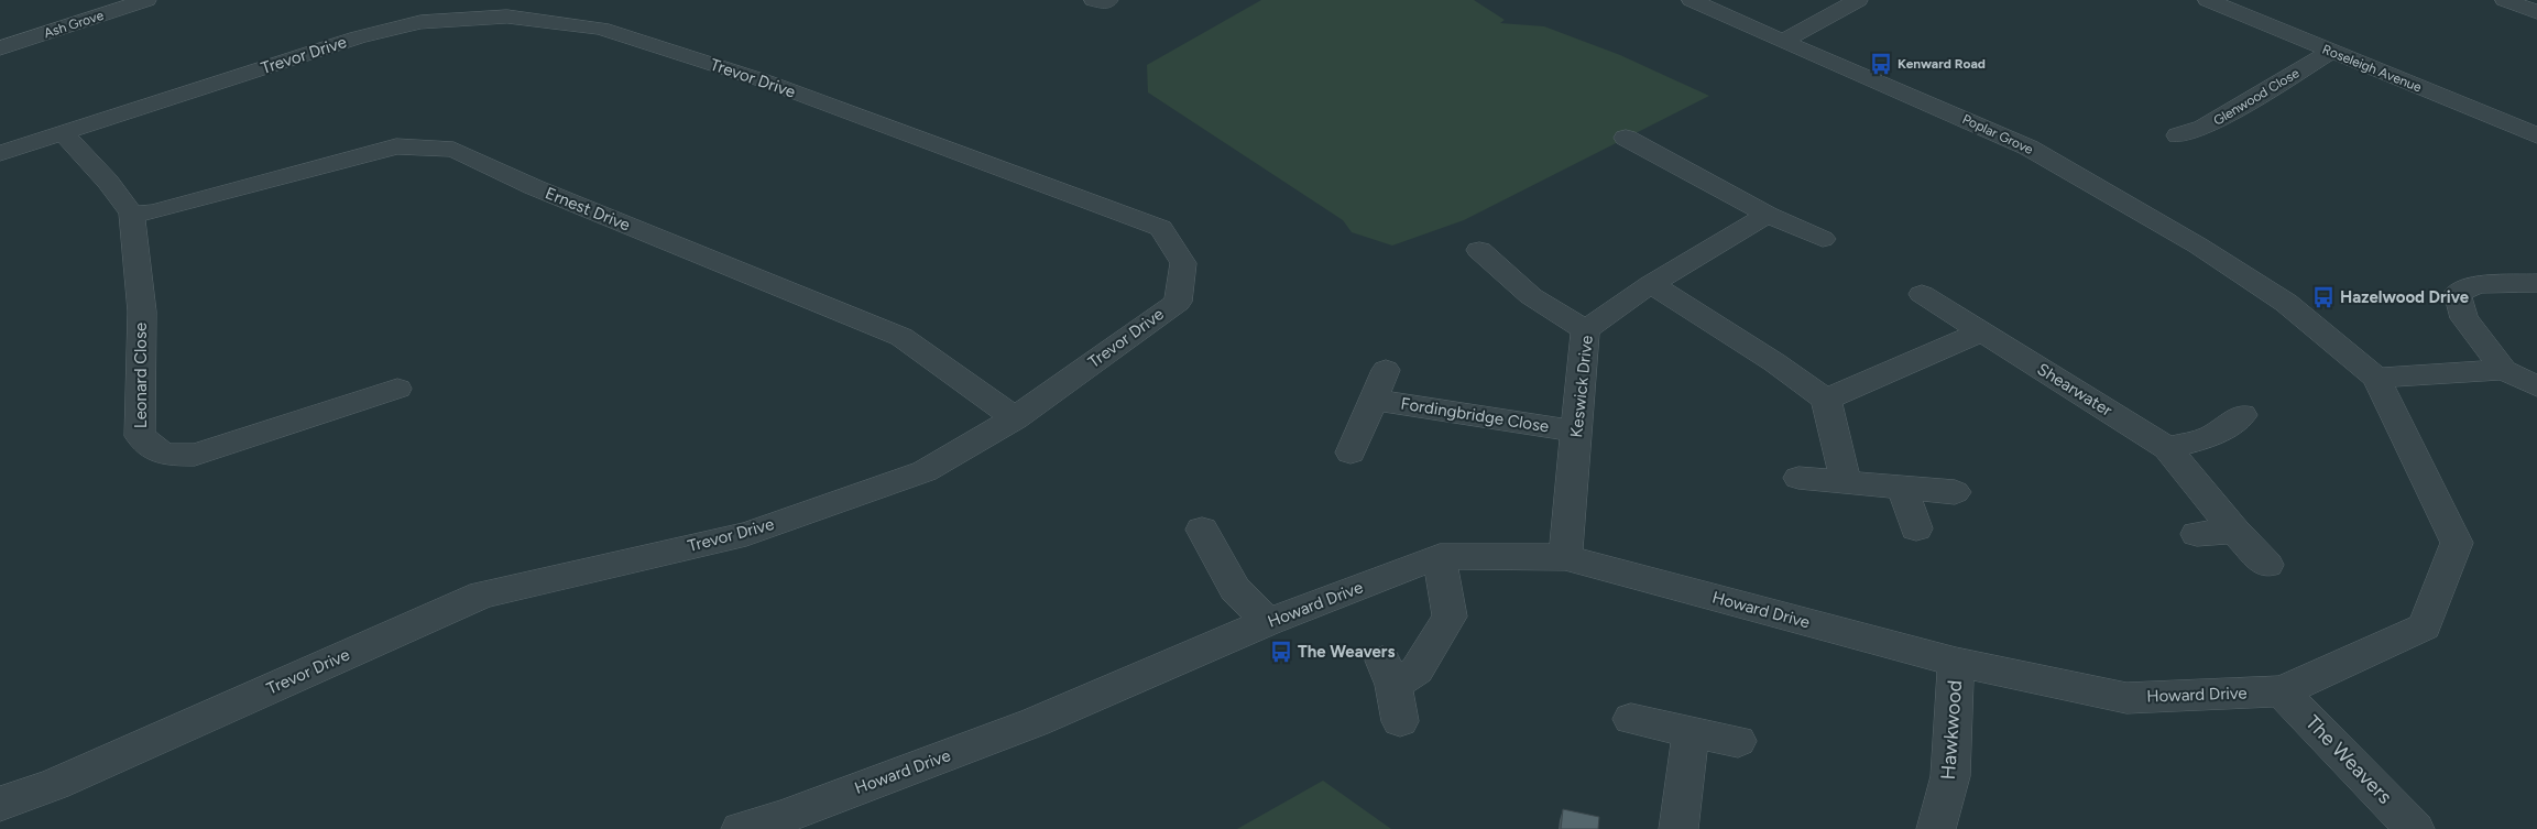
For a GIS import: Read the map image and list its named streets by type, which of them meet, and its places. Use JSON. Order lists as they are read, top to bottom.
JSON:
{
  "streets": {
    "street": [
      "Ash Grove",
      "Trevor Drive",
      "Roseleigh Avenue",
      "Glenwood Close",
      "Poplar Grove",
      "Ernest Drive",
      "Leonard Close",
      "Keswick Drive",
      "Shearwater",
      "Fordingbridge Close",
      "Howard Drive",
      "Hawkwood",
      "The Weavers"
    ]
  },
  "crossings": [
    ["Trevor Drive", "Ernest Drive"],
    ["Roseleigh Avenue", "Glenwood Close"],
    ["Poplar Grove", "Howard Drive"],
    ["Ernest Drive", "Leonard Close"],
    ["Keswick Drive", "Fordingbridge Close"],
    ["Keswick Drive", "Howard Drive"],
    ["Howard Drive", "Hawkwood"],
    ["Howard Drive", "The Weavers"]
  ],
  "places": {
    "bus stop": ["Kenward Road", "Hazelwood Drive", "The Weavers"]
  }
}
